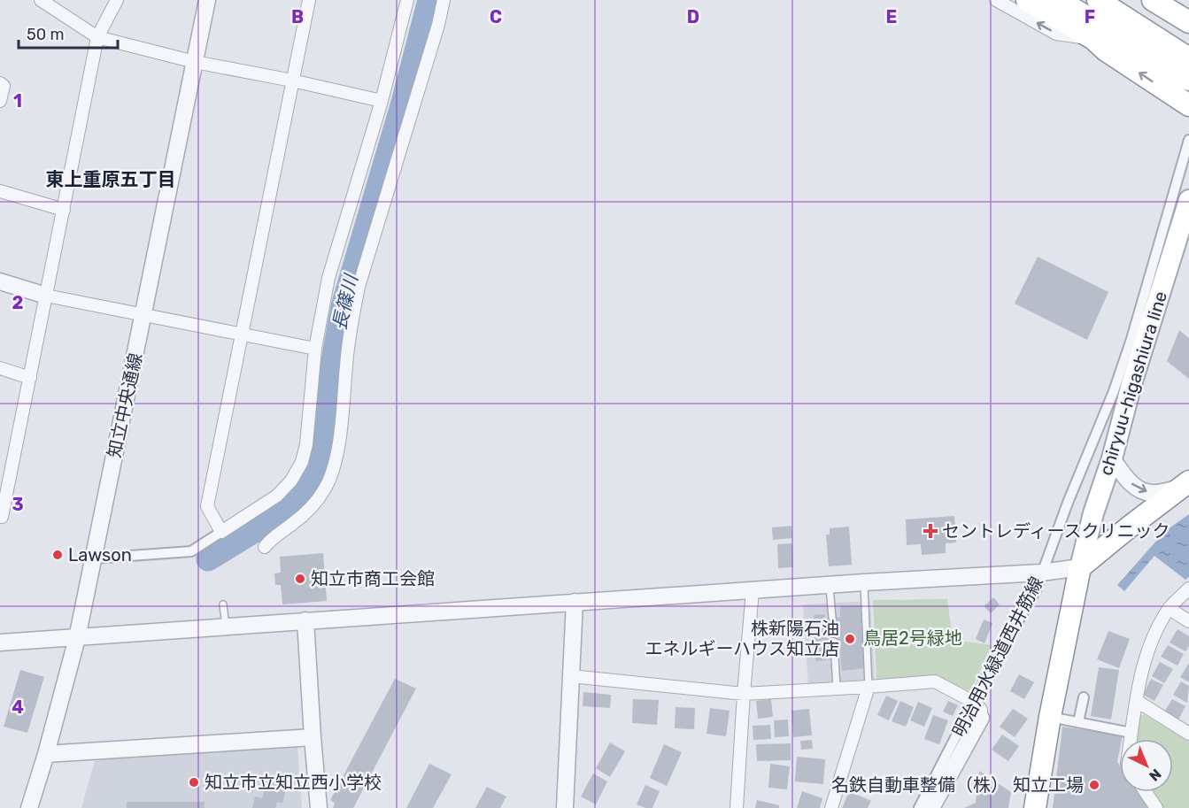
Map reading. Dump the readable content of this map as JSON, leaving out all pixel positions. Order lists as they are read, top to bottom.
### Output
{
  "streets": {
    "main road": ["chiryuu-higashiura line"],
    "street": ["知立中央通線", "明治用水緑道西井筋線"]
  },
  "districts": ["東上重原五丁目"],
  "water": ["長篠川"],
  "parks": ["鳥居2号緑地"],
  "places": {
    "health": ["セントレディースクリニック"],
    "other": [
      "Lawson",
      "知立市商工会館",
      "株新陽石油 エネルギーハウス知立店",
      "知立市立知立西小学校",
      "名鉄自動車整備（株） 知立工場"
    ]
  },
  "scale_bar": "50 m",
  "north": "bottom right",
  "grid": {
    "columns": [
      "B",
      "C",
      "D",
      "E",
      "F"
    ],
    "rows": [
      "1",
      "2",
      "3",
      "4"
    ]
  }
}
